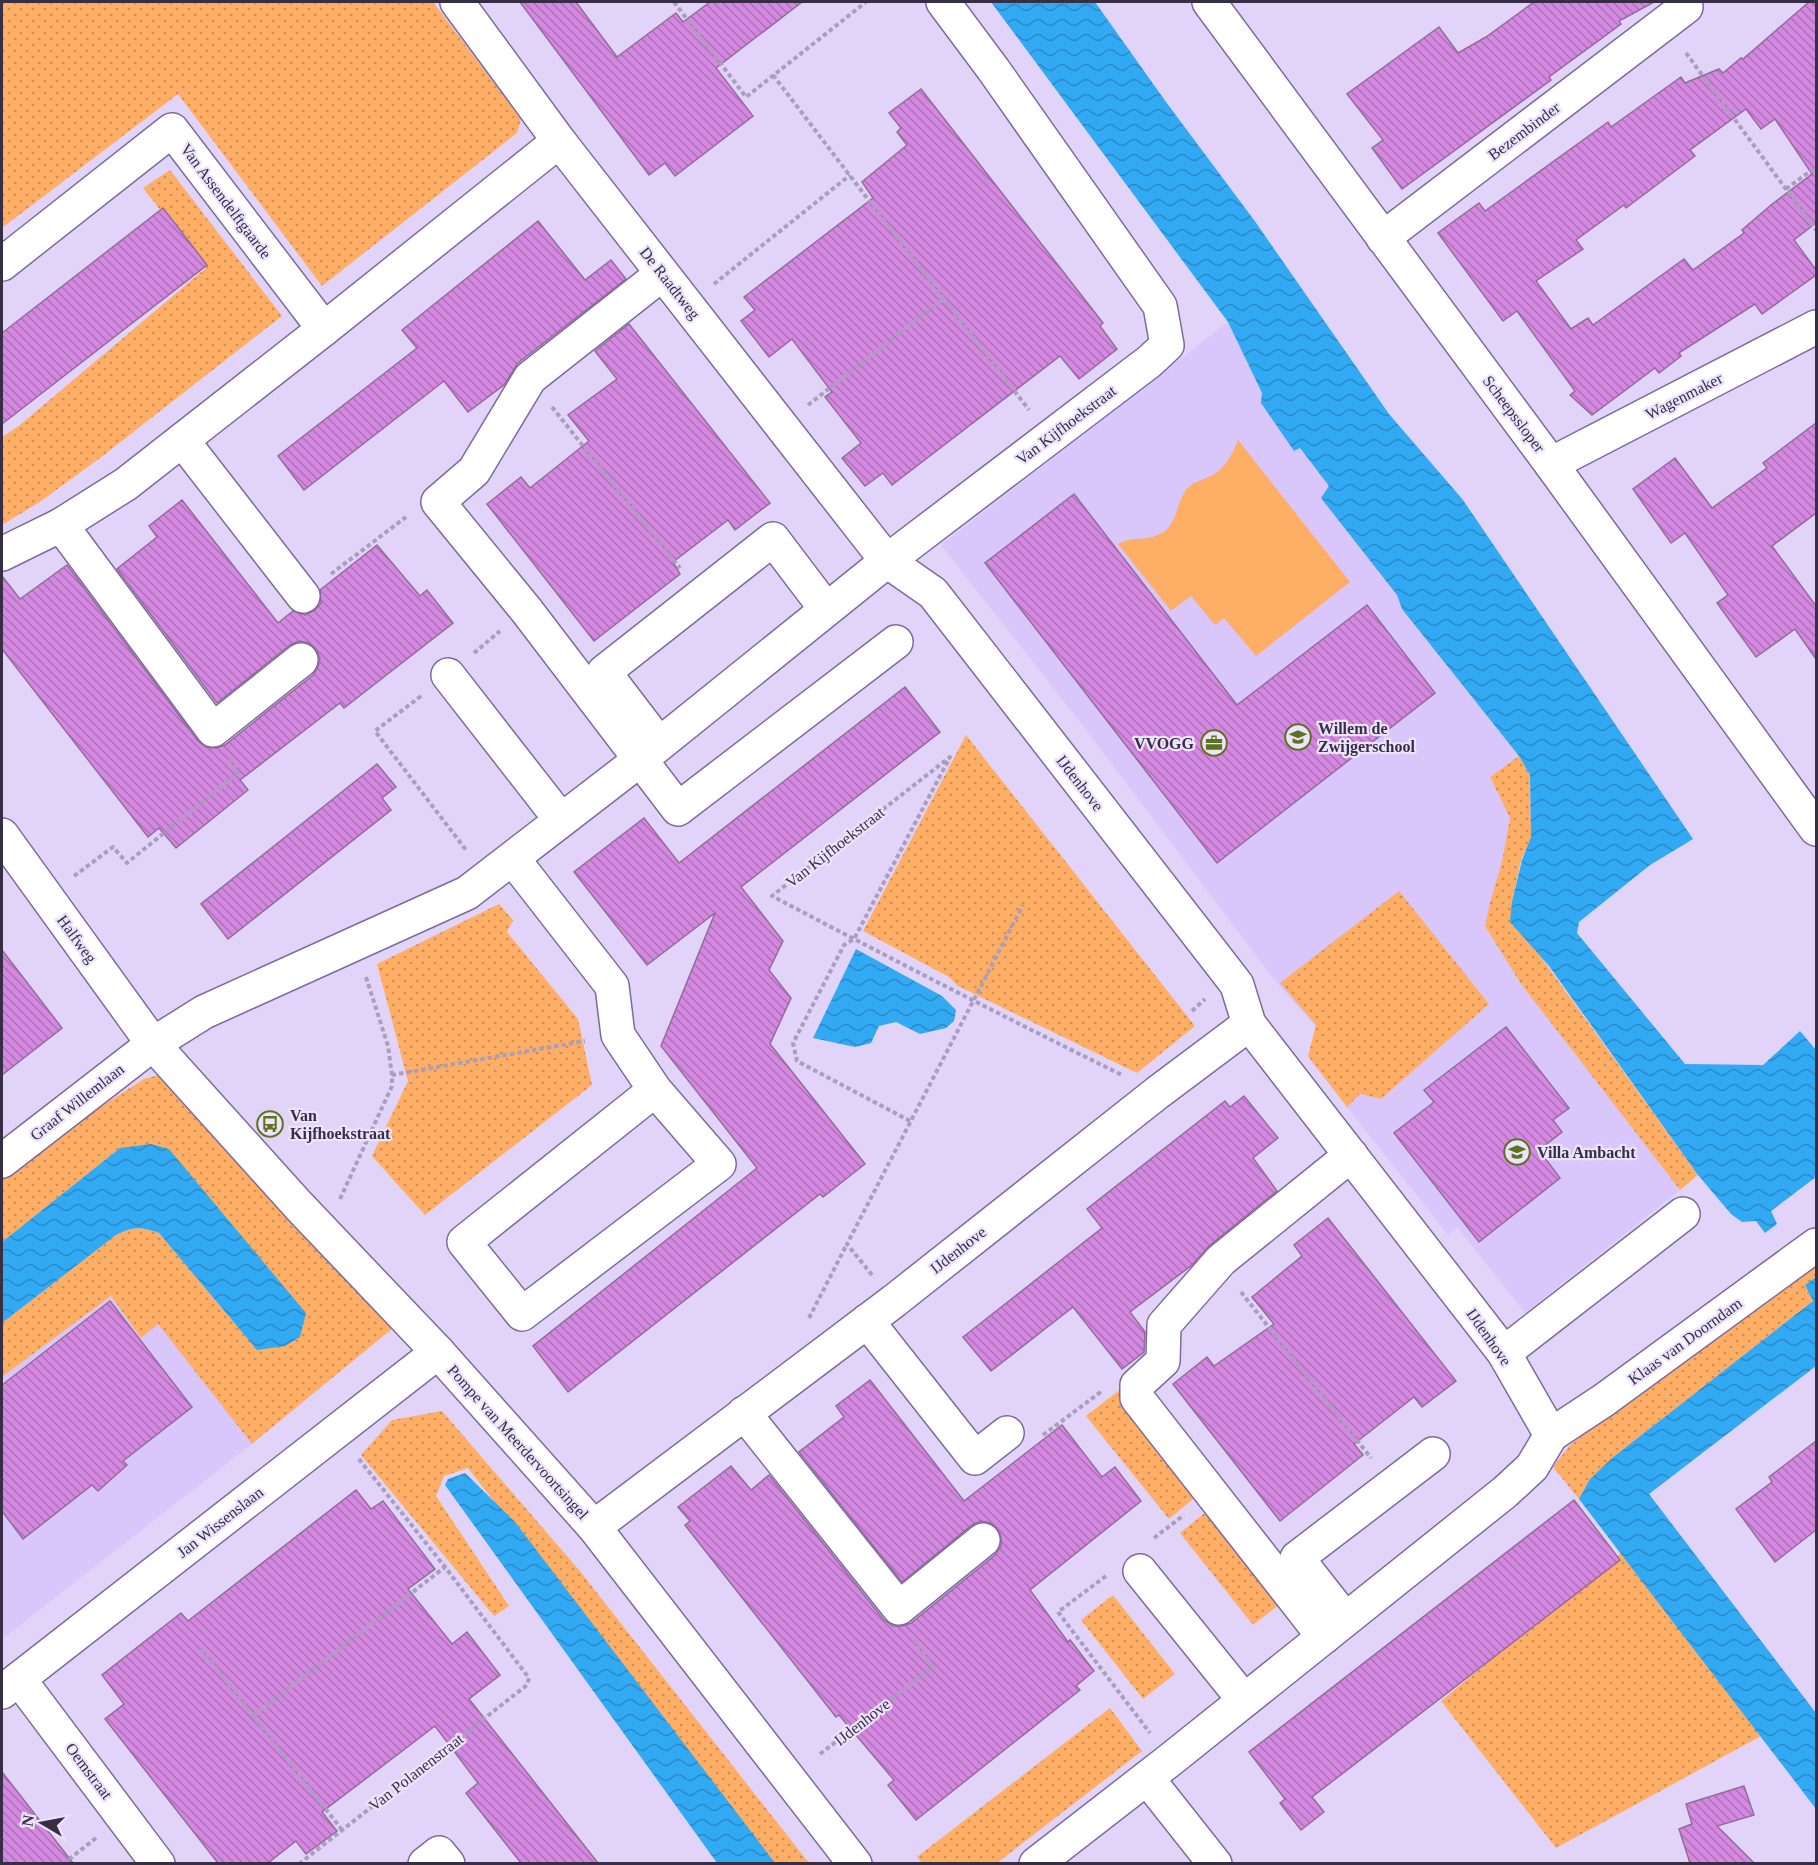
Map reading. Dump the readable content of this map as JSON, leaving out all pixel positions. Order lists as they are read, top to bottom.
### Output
{
  "streets": {
    "street": [
      "Bezembinder",
      "Van Assendelftgaarde",
      "De Raadtweg",
      "Wagenmaker",
      "Scheepssloper",
      "Van Kijfhoekstraat",
      "IJdenhove",
      "Halfweg",
      "Graaf Willemlaan",
      "Klaas van Doorndam",
      "Pompe van Meerdervoortsingel",
      "Jan Wissenslaan",
      "Oemstraat"
    ],
    "path": ["Van Polanenstraat"]
  },
  "crossings": [
    ["Bezembinder", "Scheepssloper"],
    ["De Raadtweg", "Van Kijfhoekstraat"],
    ["De Raadtweg", "IJdenhove"],
    ["Wagenmaker", "Scheepssloper"],
    ["Van Kijfhoekstraat", "IJdenhove"],
    ["Van Kijfhoekstraat", "Halfweg"],
    ["Van Kijfhoekstraat", "Graaf Willemlaan"],
    ["Van Kijfhoekstraat", "Pompe van Meerdervoortsingel"],
    ["IJdenhove", "Klaas van Doorndam"],
    ["IJdenhove", "Pompe van Meerdervoortsingel"],
    ["Halfweg", "Graaf Willemlaan"],
    ["Halfweg", "Pompe van Meerdervoortsingel"],
    ["Graaf Willemlaan", "Pompe van Meerdervoortsingel"],
    ["Pompe van Meerdervoortsingel", "Jan Wissenslaan"],
    ["Jan Wissenslaan", "Oemstraat"]
  ],
  "places": {
    "school or university": ["Willem de Zwijgerschool", "Villa Ambacht"],
    "office": ["VVOGG"],
    "bus stop": ["Van Kijfhoekstraat"]
  },
  "north": "left"
}
